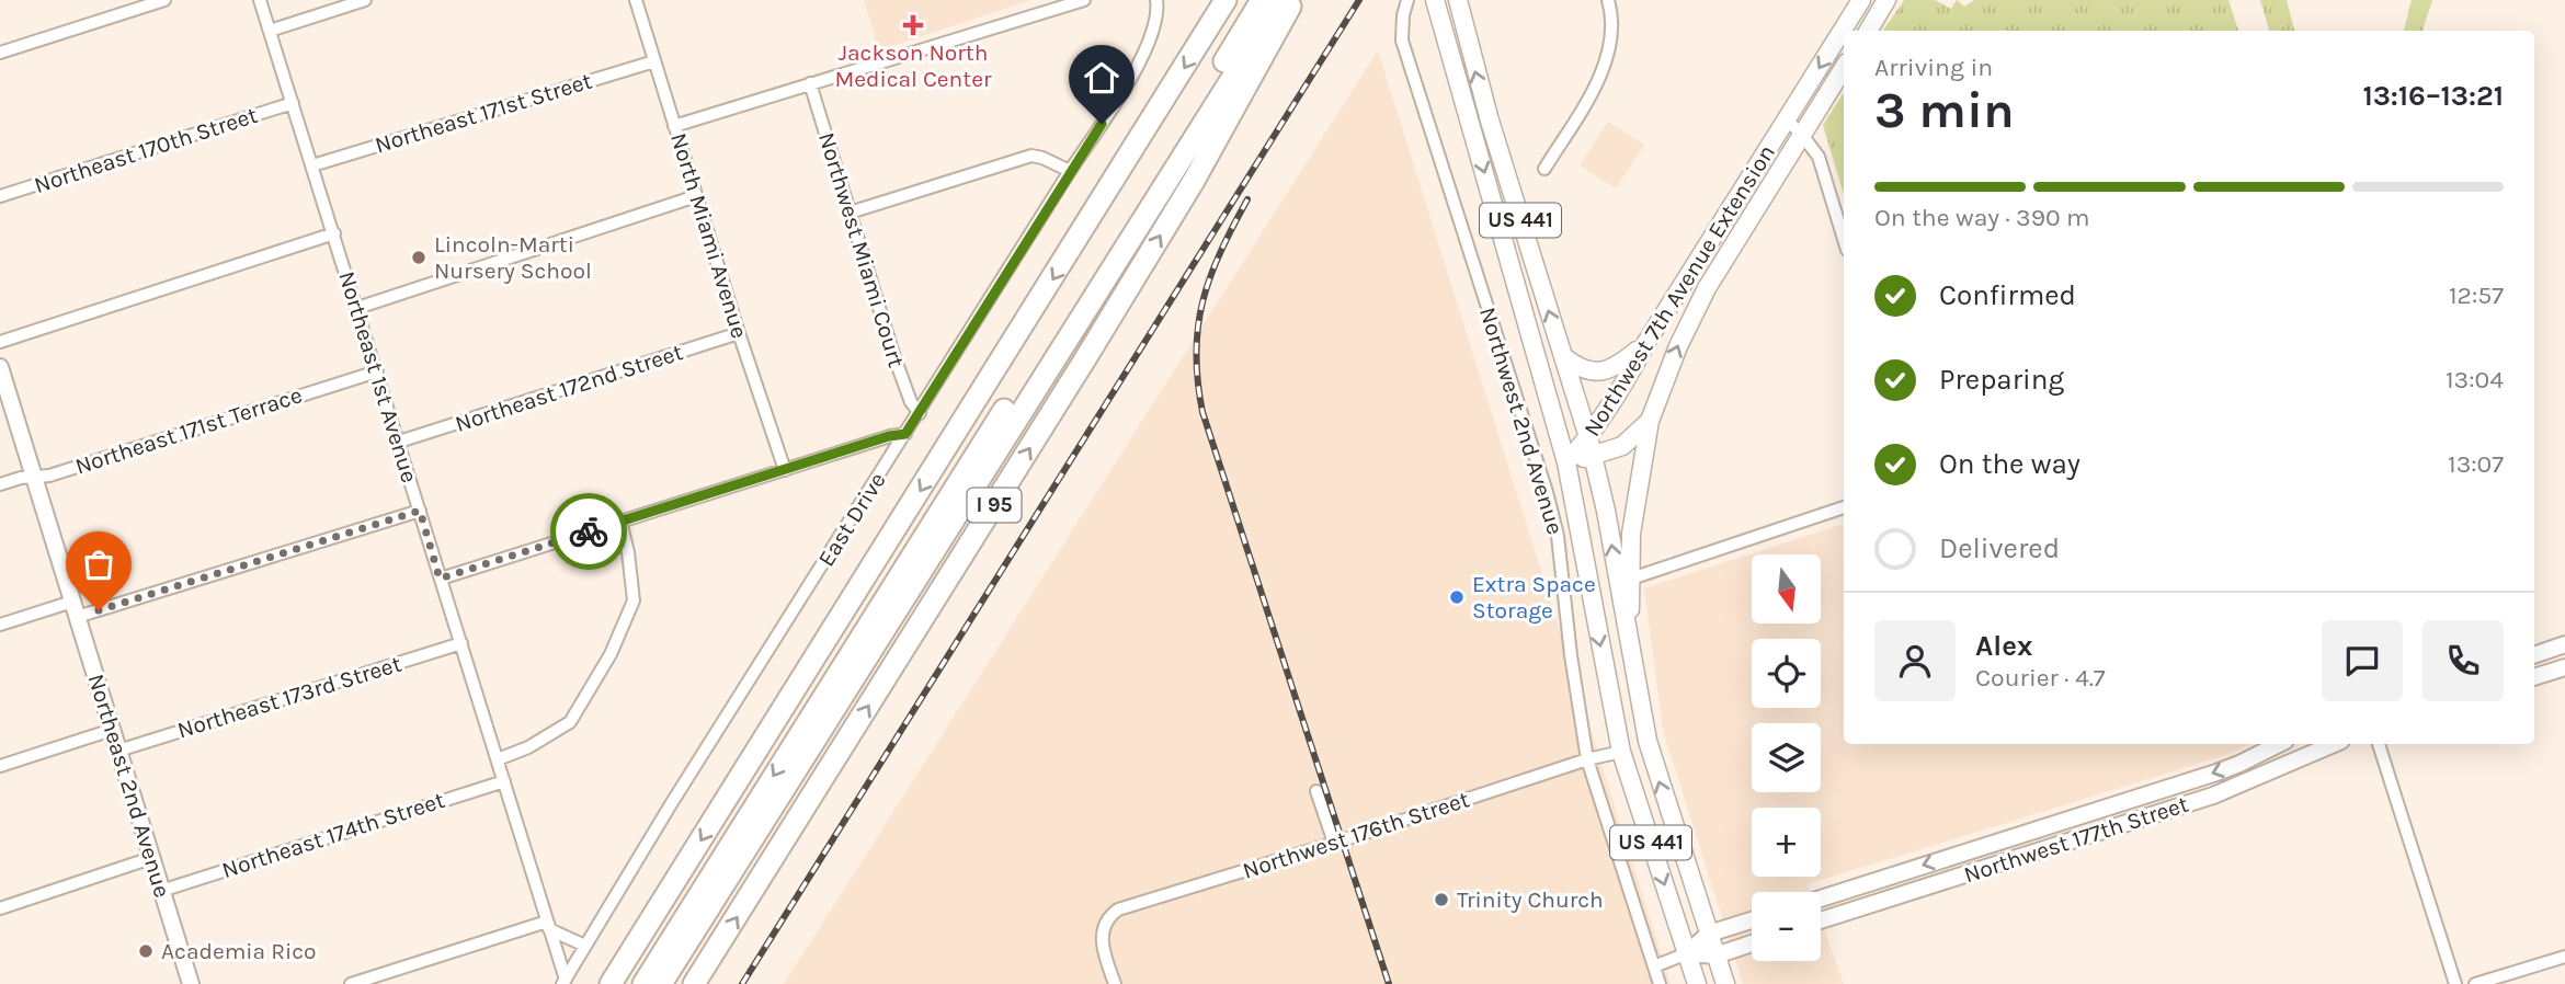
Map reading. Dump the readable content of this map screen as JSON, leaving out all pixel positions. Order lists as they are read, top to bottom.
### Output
{
  "streets": {
    "highway": ["I 95"],
    "main road": ["US 441", "Northwest 7th Avenue Extension", "Northwest 2nd Avenue"],
    "street": [
      "Northeast 171st Street",
      "Northeast 170th Street",
      "North Miami Avenue",
      "Northwest Miami Court",
      "Northeast 1st Avenue",
      "Northeast 172nd Street",
      "Northeast 171st Terrace",
      "East Drive",
      "Northeast 173rd Street",
      "Northeast 2nd Avenue",
      "Northeast 174th Street",
      "Northwest 176th Street",
      "Northwest 177th Street"
    ]
  },
  "crossings": [
    ["Northeast 171st Street", "North Miami Avenue"],
    ["Northeast 171st Street", "Northeast 1st Avenue"],
    ["Northeast 170th Street", "Northeast 1st Avenue"],
    ["US 441", "Northwest 7th Avenue Extension"],
    ["US 441", "Northwest 2nd Avenue"],
    ["North Miami Avenue", "Northeast 172nd Street"],
    ["Northwest Miami Court", "East Drive"],
    ["Northwest 7th Avenue Extension", "Northwest 2nd Avenue"],
    ["Northeast 1st Avenue", "Northeast 172nd Street"],
    ["Northeast 1st Avenue", "Northeast 171st Terrace"],
    ["Northeast 1st Avenue", "East Drive"],
    ["Northeast 1st Avenue", "Northeast 173rd Street"],
    ["Northeast 1st Avenue", "Northeast 174th Street"],
    ["Northwest 2nd Avenue", "Northwest 176th Street"],
    ["Northeast 171st Terrace", "Northeast 2nd Avenue"],
    ["Northeast 173rd Street", "Northeast 2nd Avenue"],
    ["Northeast 2nd Avenue", "Northeast 174th Street"]
  ],
  "places": {
    "health": ["Jackson North Medical Center"],
    "other": [
      "Lincoln-Marti Nursery School",
      "Extra Space Storage",
      "Trinity Church",
      "Academia Rico"
    ]
  },
  "north": "bottom",
  "page": {
    "heading": ["3 min", "Arriving in", "13:16–13:21"],
    "panel": ["Alex", "Courier · 4.7"],
    "bar": "On the way · 390 m",
    "list": [
      ["Confirmed", "12:57"],
      ["Preparing", "13:04"],
      ["On the way", "13:07"],
      "Delivered"
    ],
    "map_buttons": ["+", "−"]
  }
}
